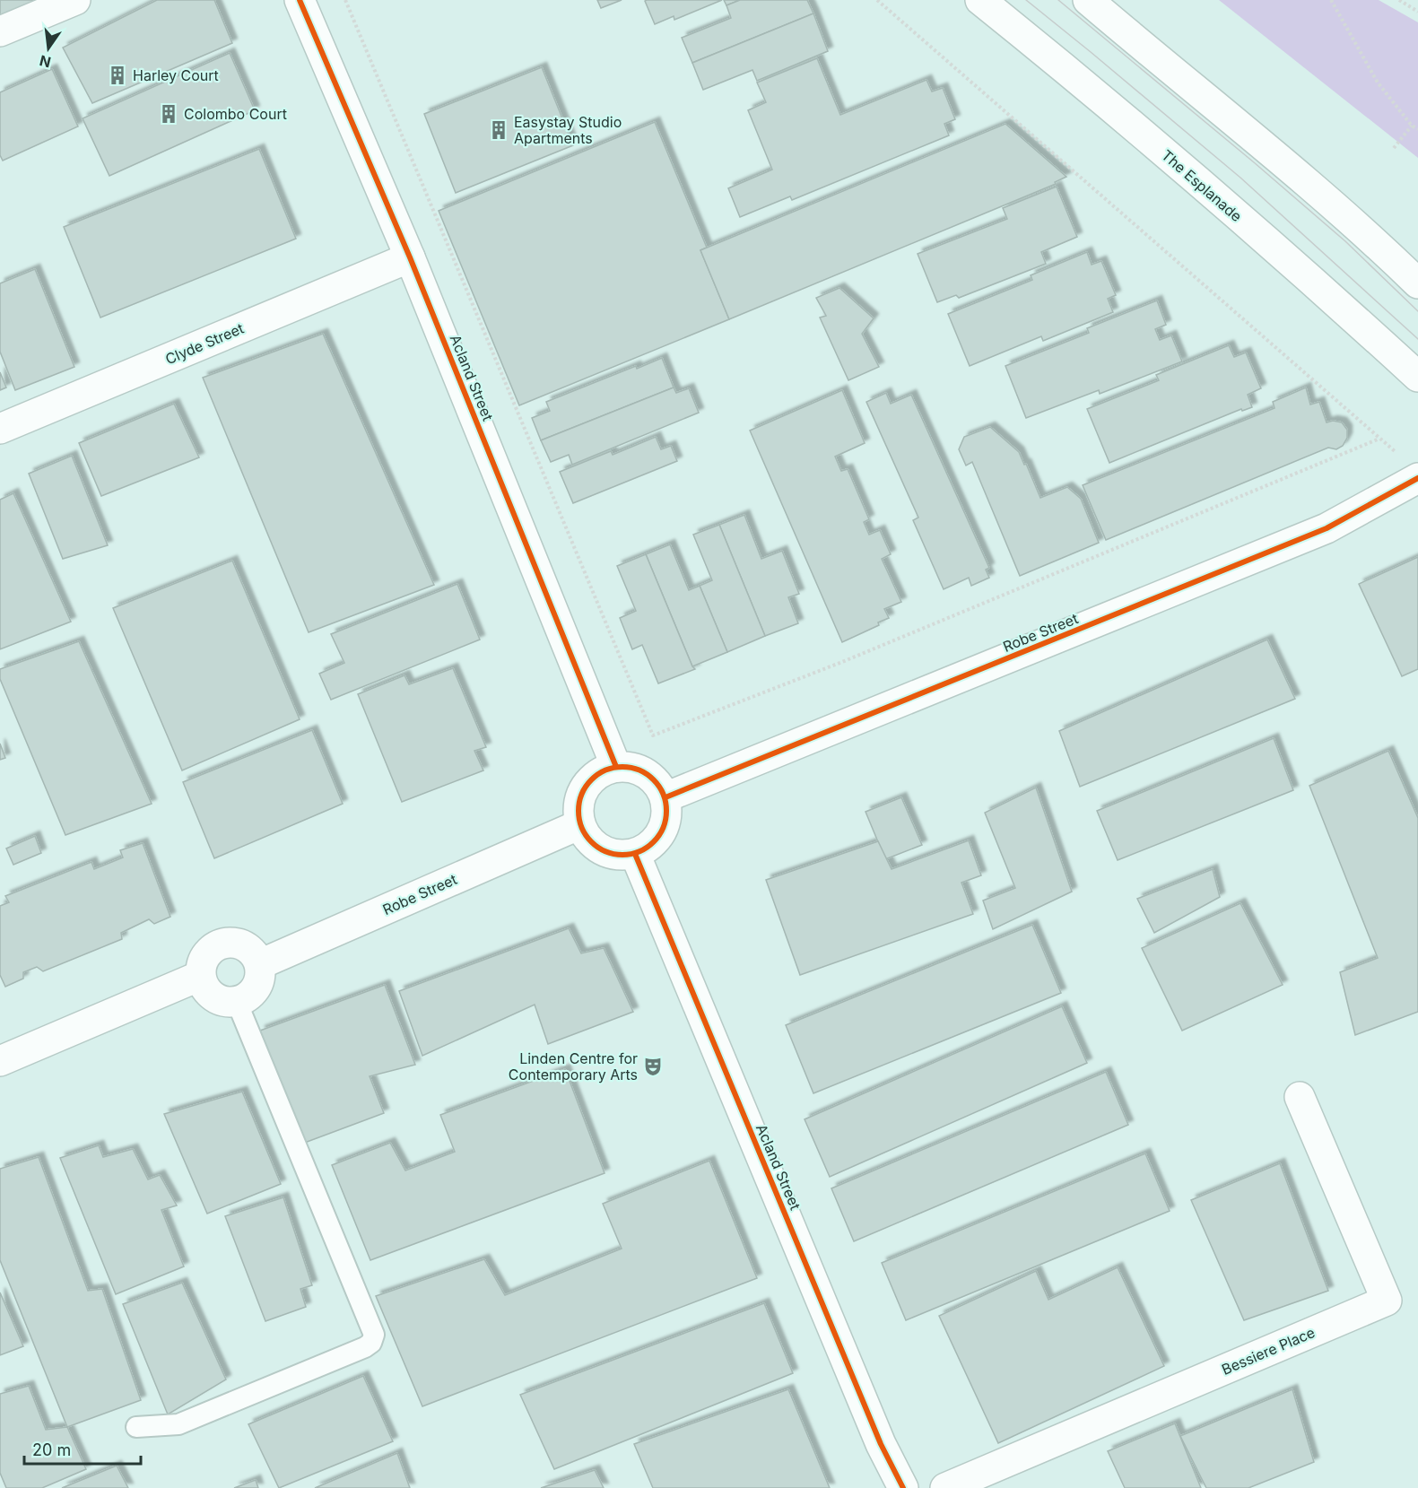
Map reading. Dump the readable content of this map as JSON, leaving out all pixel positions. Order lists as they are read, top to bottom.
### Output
{
  "streets": {
    "street": [
      "The Esplanade",
      "Clyde Street",
      "Acland Street",
      "Robe Street",
      "Bessiere Place"
    ]
  },
  "crossings": [
    ["Clyde Street", "Acland Street"],
    ["Acland Street", "Robe Street"]
  ],
  "places": {
    "building": ["Harley Court", "Colombo Court", "Easystay Studio Apartments"],
    "theatre": ["Linden Centre for Contemporary Arts"]
  },
  "scale_bar": "20 m",
  "north": "bottom"
}
